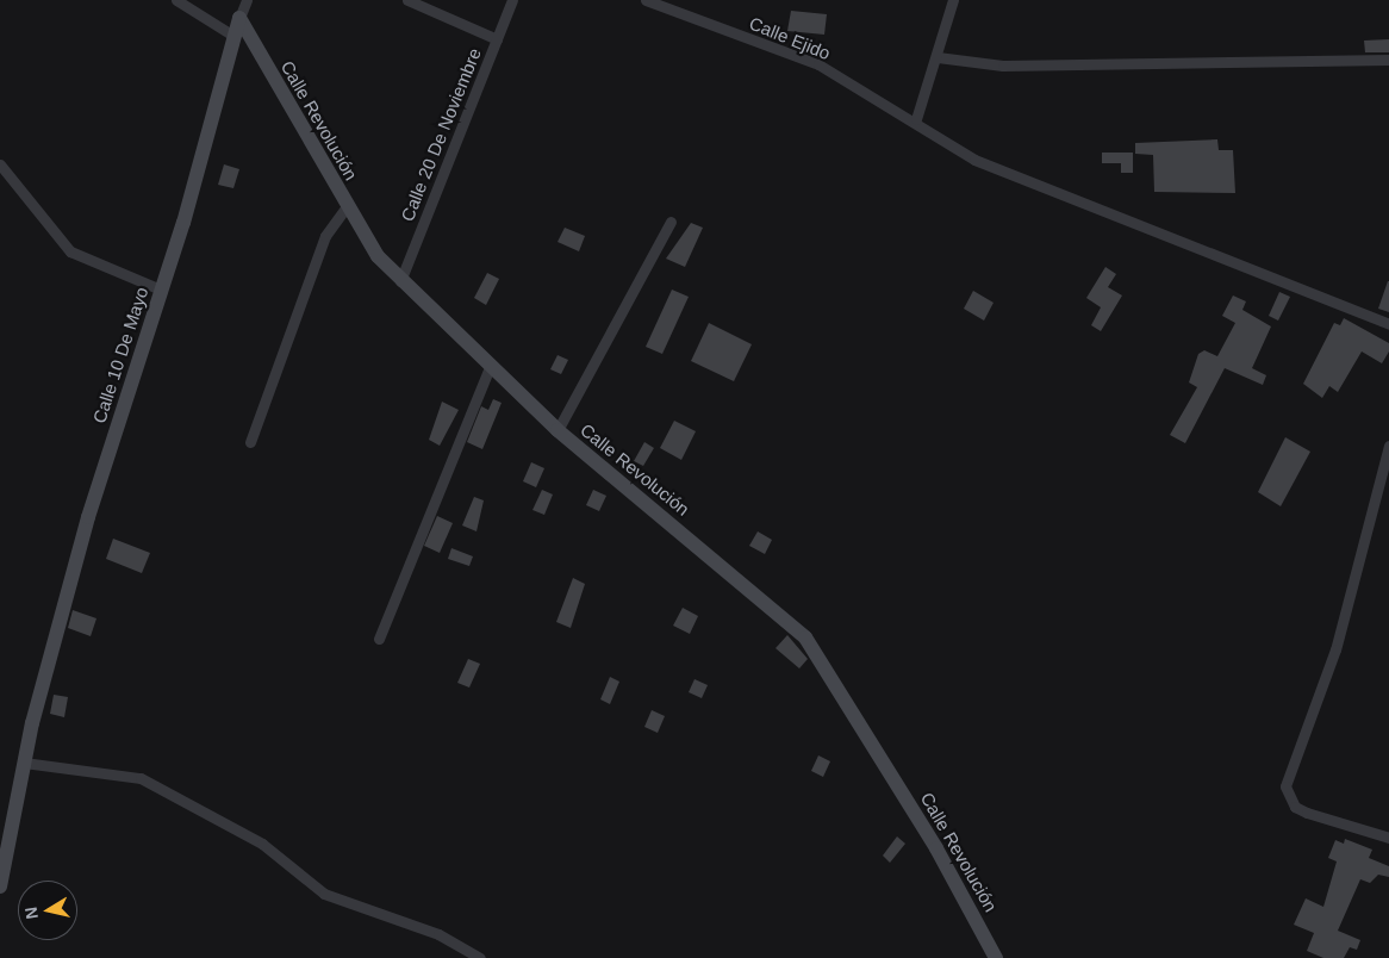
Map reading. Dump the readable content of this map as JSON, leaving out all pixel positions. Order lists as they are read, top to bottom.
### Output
{
  "streets": {
    "street": [
      "Calle Ejido",
      "Calle Revolución",
      "Calle 20 De Noviembre",
      "Calle 10 De Mayo"
    ]
  },
  "crossings": [
    ["Calle Revolución", "Calle 20 De Noviembre"],
    ["Calle Revolución", "Calle 10 De Mayo"]
  ],
  "north": "left"
}
